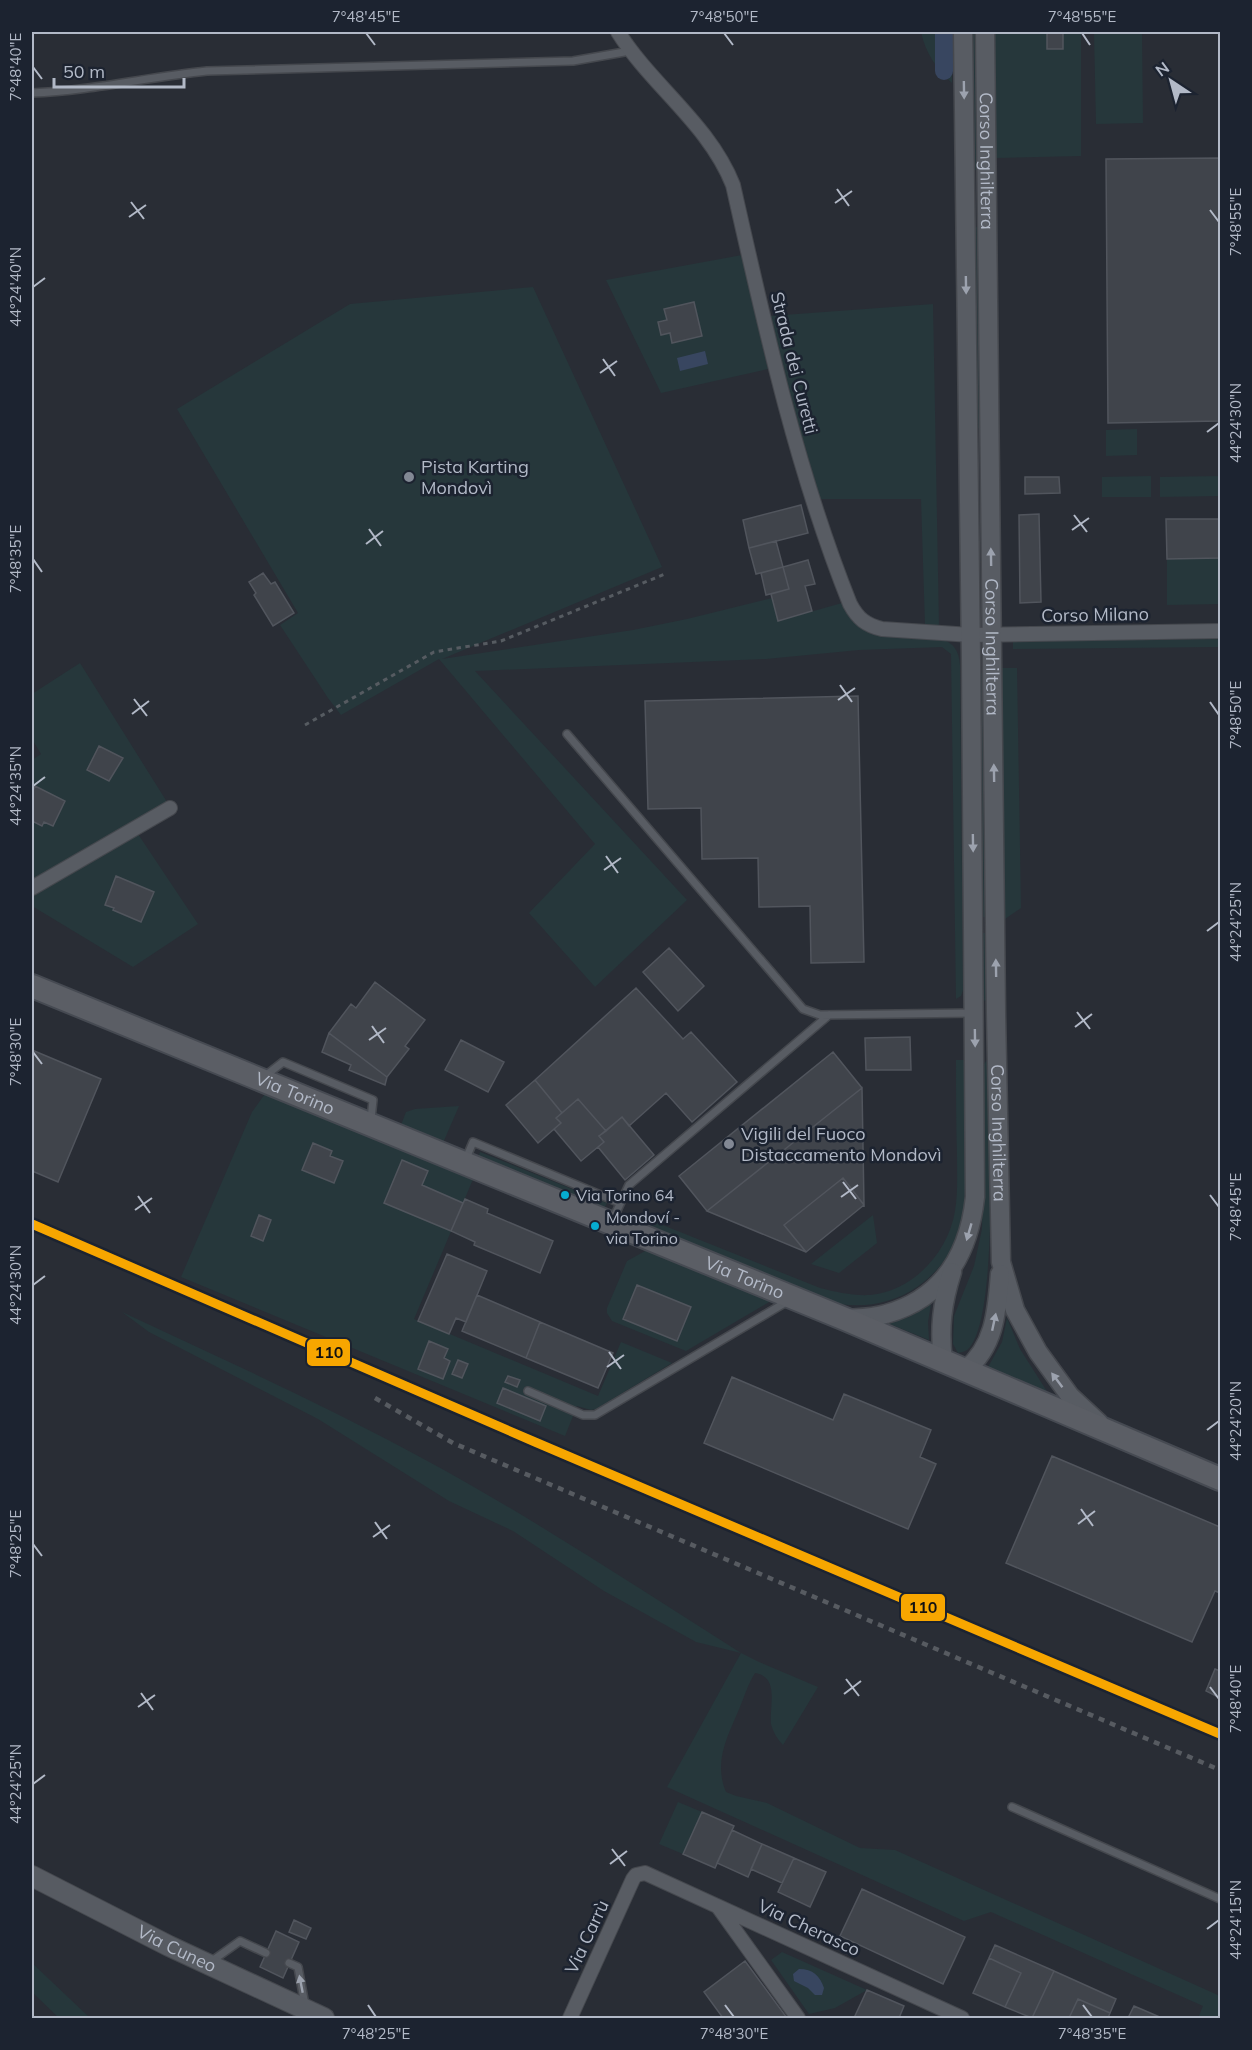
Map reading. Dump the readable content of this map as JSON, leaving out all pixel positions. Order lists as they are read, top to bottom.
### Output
{
  "streets": {
    "main road": ["Via Torino", "Via Cuneo"],
    "street": [
      "Corso Inghilterra",
      "Strada dei Curetti",
      "Corso Milano",
      "Via Cherasco",
      "Via Carrù"
    ]
  },
  "crossings": [
    ["Corso Inghilterra", "Strada dei Curetti"],
    ["Corso Inghilterra", "Corso Milano"],
    ["Corso Inghilterra", "Via Torino"],
    ["Strada dei Curetti", "Corso Milano"],
    ["Via Cherasco", "Via Carrù"]
  ],
  "places": [
    "Pista Karting Mondovì",
    "Vigili del Fuoco Distaccamento Mondovì",
    "Via Torino 64",
    "Mondoví - via Torino"
  ],
  "lines": ["transit line 110"],
  "scale_bar": "50 m",
  "north": "top left",
  "coordinates": [
    "7°48'45\"E",
    "7°48'50\"E",
    "7°48'55\"E",
    "7°48'40\"E",
    "44°24'40\"N",
    "44°24'30\"N",
    "7°48'35\"E",
    "44°24'35\"N",
    "44°24'25\"N",
    "7°48'30\"E",
    "44°24'20\"N",
    "7°48'25\"E",
    "44°24'15\"N"
  ]
}
